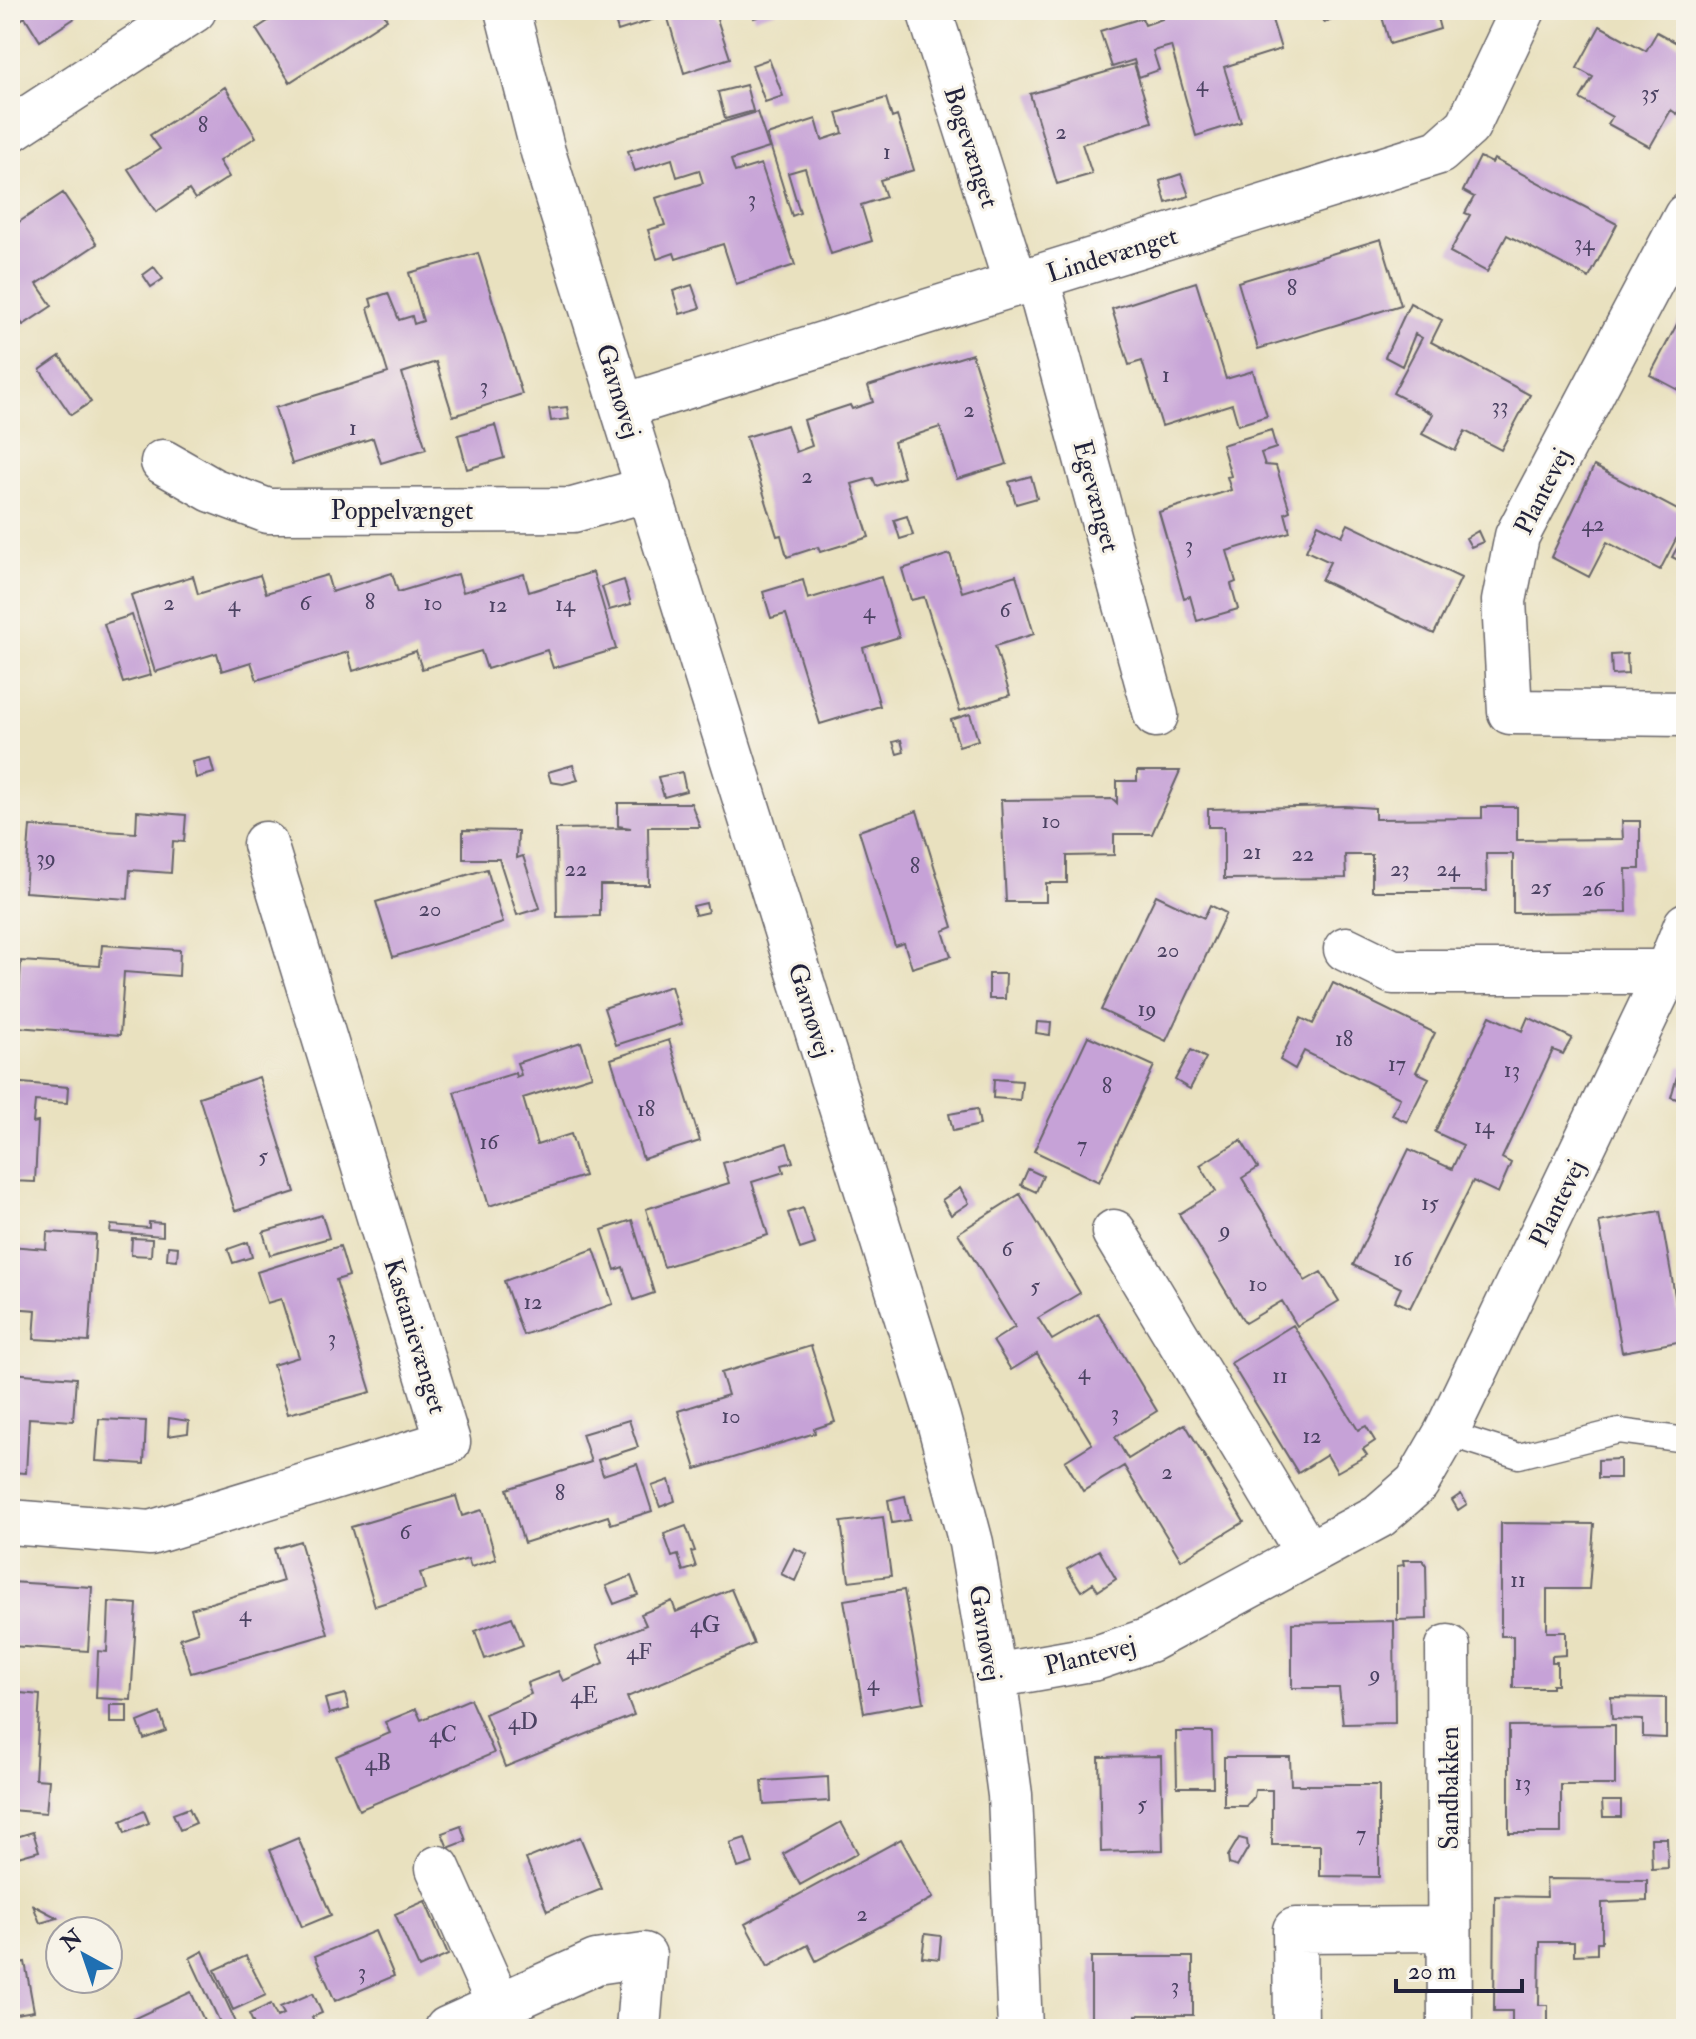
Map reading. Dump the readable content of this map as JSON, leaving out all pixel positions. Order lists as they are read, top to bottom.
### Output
{
  "streets": {
    "street": [
      "Bøgevænget",
      "Lindevænget",
      "Gavnøvej",
      "Plantevej",
      "Egevænget",
      "Poppelvænget",
      "Kastanievænget",
      "Sandbakken"
    ]
  },
  "crossings": [
    ["Bøgevænget", "Lindevænget"],
    ["Bøgevænget", "Egevænget"],
    ["Lindevænget", "Gavnøvej"],
    ["Lindevænget", "Egevænget"],
    ["Gavnøvej", "Plantevej"],
    ["Gavnøvej", "Poppelvænget"]
  ],
  "house_numbers": [
    "4",
    "35",
    "8",
    "2",
    "1",
    "3",
    "34",
    "8",
    "1",
    "3",
    "33",
    "2",
    "1",
    "2",
    "42",
    "3",
    "8",
    "2",
    "6",
    "10",
    "4",
    "14",
    "12",
    "6",
    "4",
    "10",
    "21",
    "22",
    "39",
    "8",
    "22",
    "23",
    "24",
    "25",
    "26",
    "20",
    "20",
    "19",
    "18",
    "17",
    "13",
    "8",
    "18",
    "14",
    "16",
    "7",
    "5",
    "15",
    "9",
    "6",
    "16",
    "10",
    "5",
    "12",
    "3",
    "4",
    "11",
    "3",
    "10",
    "12",
    "2",
    "8",
    "6",
    "11",
    "4",
    "4G",
    "4F",
    "9",
    "4",
    "4E",
    "4D",
    "4C",
    "4B",
    "13",
    "5",
    "7",
    "2",
    "3",
    "3"
  ],
  "scale_bar": "20 m",
  "north": "top left"
}
